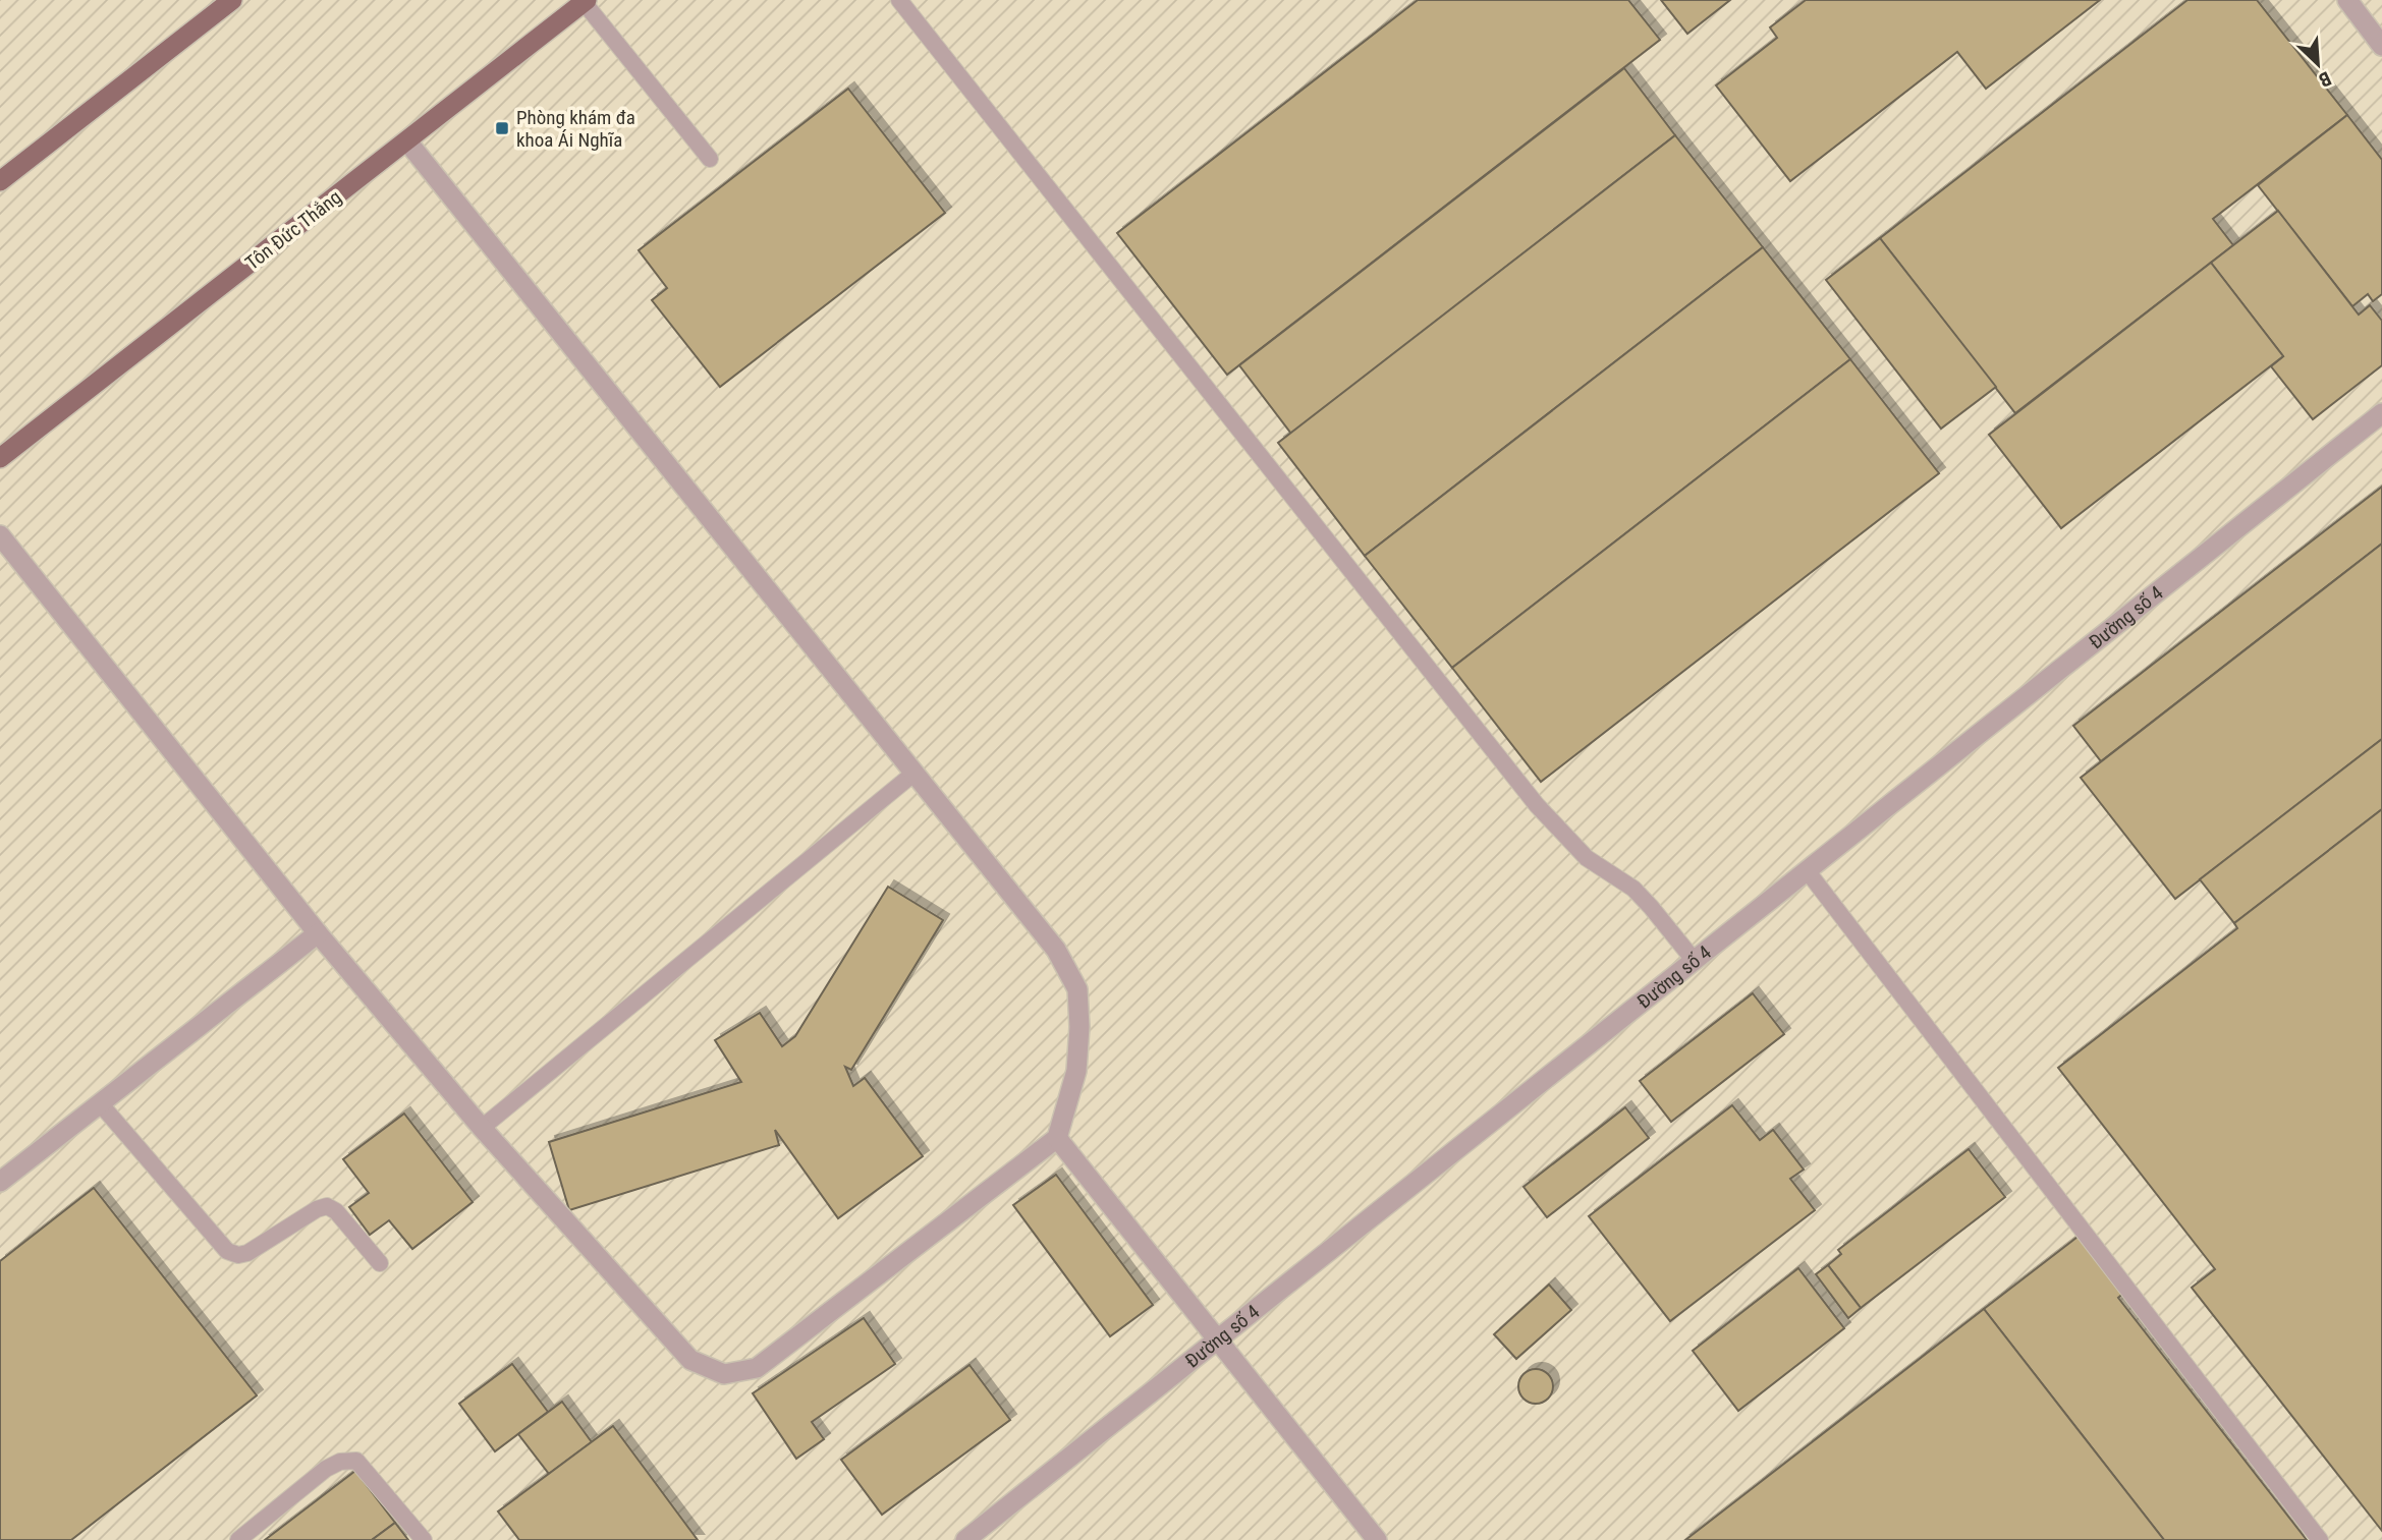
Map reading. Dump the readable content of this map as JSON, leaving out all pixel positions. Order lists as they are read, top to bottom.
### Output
{
  "streets": {
    "main road": ["Tôn Đức Thắng"],
    "street": ["Đường số 4"]
  },
  "places": {
    "transit": ["Phòng khám đa khoa Ái Nghĩa"]
  },
  "north": "bottom right"
}
